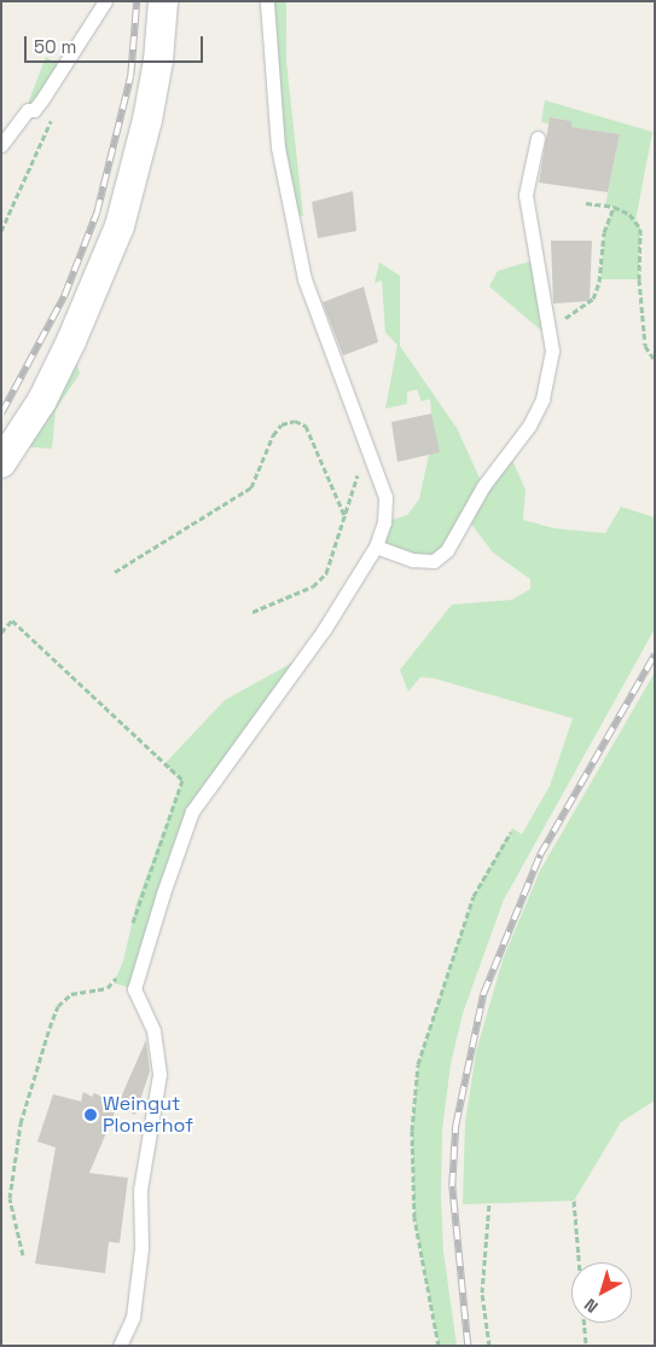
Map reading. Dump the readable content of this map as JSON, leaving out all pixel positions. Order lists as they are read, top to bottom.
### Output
{
  "places": ["Weingut Plonerhof"],
  "scale_bar": "50 m",
  "north": "bottom left"
}
